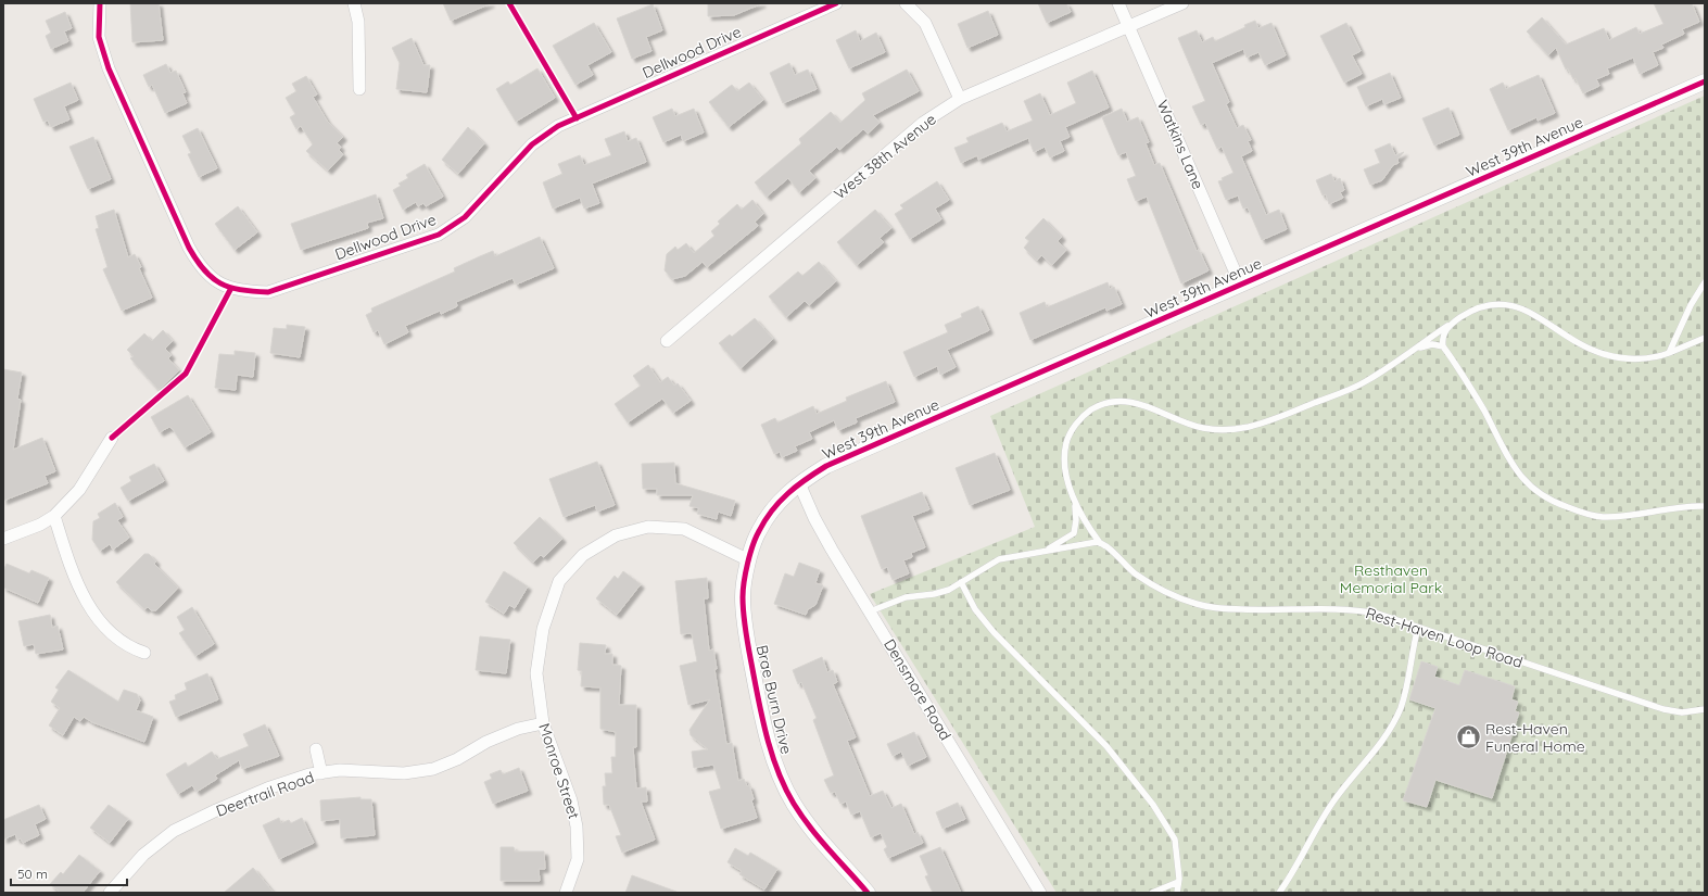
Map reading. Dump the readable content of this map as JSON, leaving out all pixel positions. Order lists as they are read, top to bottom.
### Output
{
  "streets": {
    "street": [
      "Dellwood Drive",
      "Watkins Lane",
      "West 39th Avenue",
      "West 38th Avenue",
      "Densmore Road",
      "Brae Burn Drive",
      "Monroe Street",
      "Deertrail Road"
    ],
    "lane": ["Rest-Haven Loop Road"]
  },
  "crossings": [
    ["Watkins Lane", "West 39th Avenue"],
    ["Watkins Lane", "West 38th Avenue"],
    ["West 39th Avenue", "Densmore Road"],
    ["West 39th Avenue", "Brae Burn Drive"],
    ["West 39th Avenue", "Monroe Street"],
    ["Brae Burn Drive", "Monroe Street"],
    ["Monroe Street", "Deertrail Road"]
  ],
  "parks": ["Resthaven Memorial Park"],
  "places": {
    "shop": ["Rest-Haven Funeral Home"]
  },
  "scale_bar": "50 m"
}
